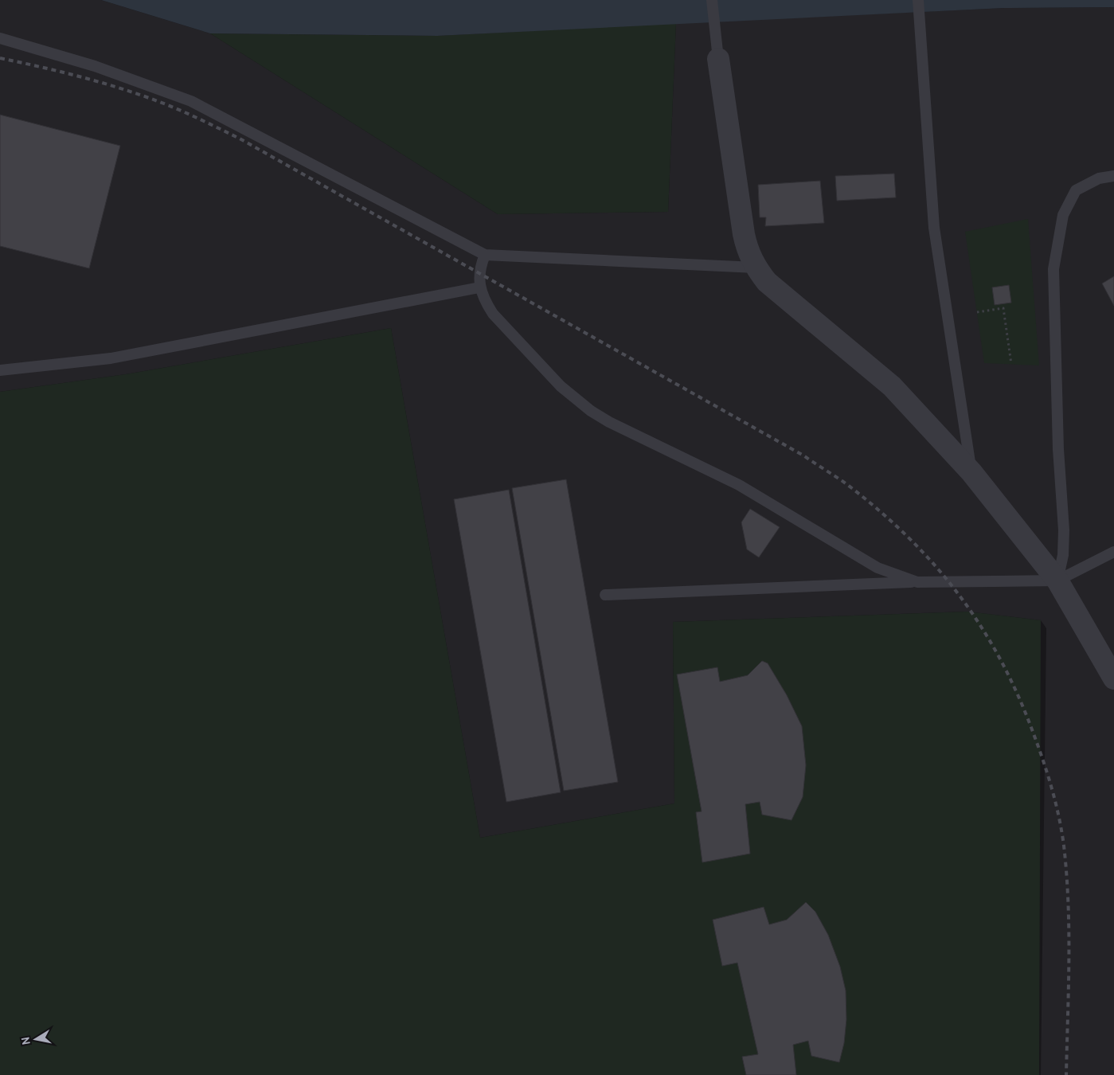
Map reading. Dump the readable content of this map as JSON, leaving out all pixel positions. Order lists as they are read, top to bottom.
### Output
{
  "north": "left"
}
